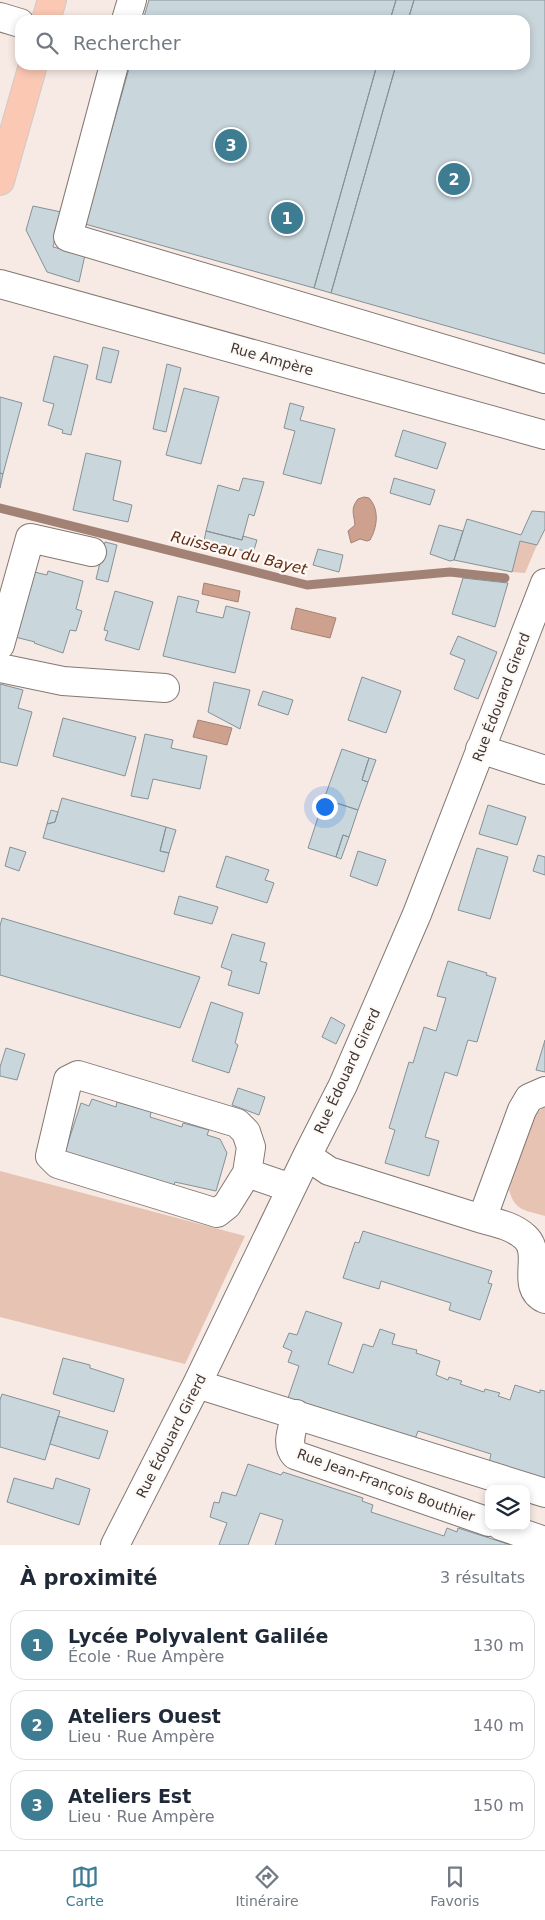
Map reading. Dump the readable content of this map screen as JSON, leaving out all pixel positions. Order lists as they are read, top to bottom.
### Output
{
  "streets": {
    "street": ["Rue Ampère", "Rue Édouard Girerd", "Rue Jean-François Bouthier"]
  },
  "water": ["Ruisseau du Bayet"],
  "page": {
    "search": "Rechercher",
    "pins": ["3", "2", "1"],
    "heading": ["À proximité", "3 résultats"],
    "list": [
      {
        "mark": "1",
        "name": "Lycée Polyvalent Galilée",
        "note": "École · Rue Ampère",
        "value": "130 m"
      },
      {
        "mark": "2",
        "name": "Ateliers Ouest",
        "note": "Lieu · Rue Ampère",
        "value": "140 m"
      },
      {
        "mark": "3",
        "name": "Ateliers Est",
        "note": "Lieu · Rue Ampère",
        "value": "150 m"
      }
    ],
    "nav": ["Carte", "Itinéraire", "Favoris"]
  }
}
